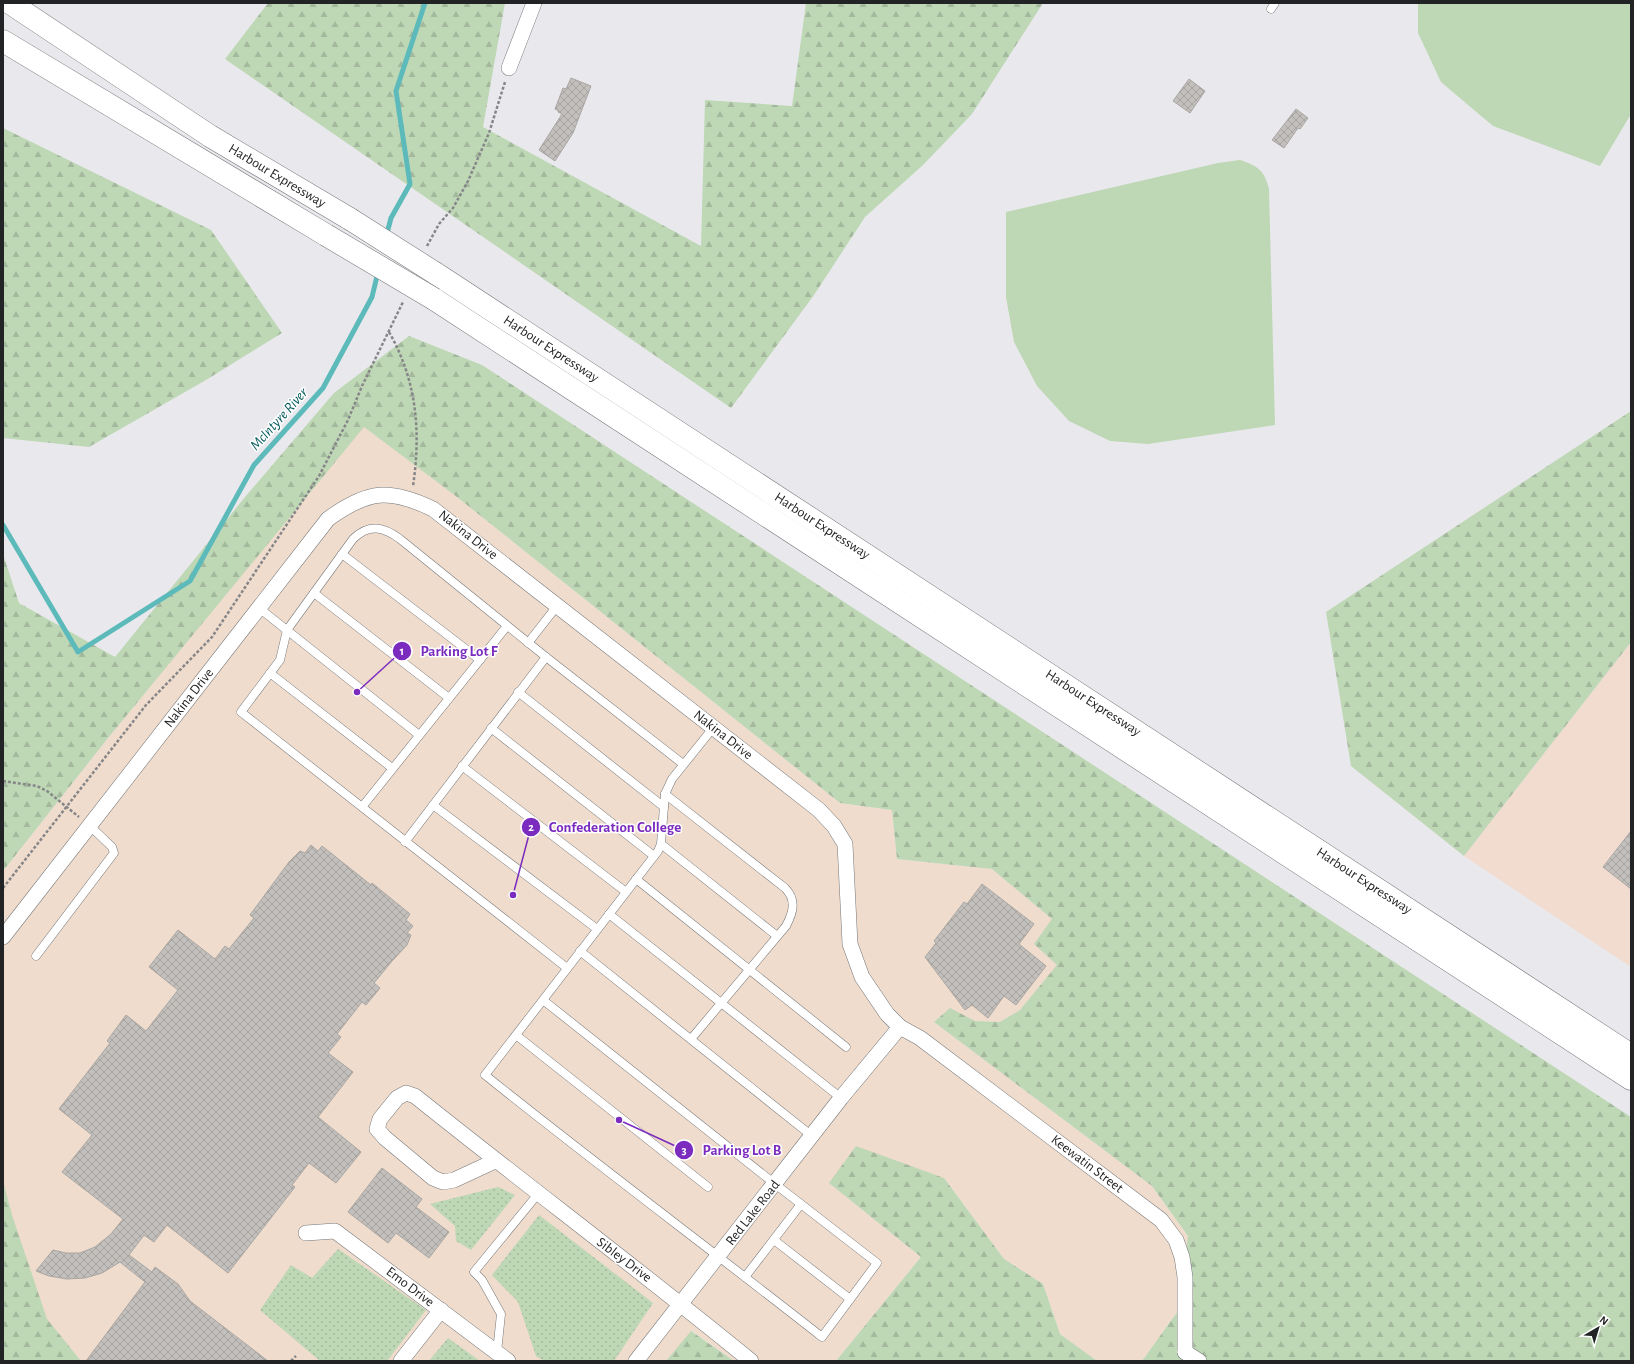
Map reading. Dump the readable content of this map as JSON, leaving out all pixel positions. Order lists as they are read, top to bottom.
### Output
{
  "streets": {
    "main road": ["Harbour Expressway"],
    "street": [
      "Nakina Drive",
      "Keewatin Street",
      "Red Lake Road",
      "Sibley Drive",
      "Emo Drive"
    ]
  },
  "crossings": [
    ["Nakina Drive", "Keewatin Street"],
    ["Nakina Drive", "Red Lake Road"],
    ["Keewatin Street", "Red Lake Road"],
    ["Red Lake Road", "Sibley Drive"]
  ],
  "water": ["McIntyre River"],
  "places": ["Parking Lot F", "Confederation College", "Parking Lot B"],
  "north": "top right"
}
